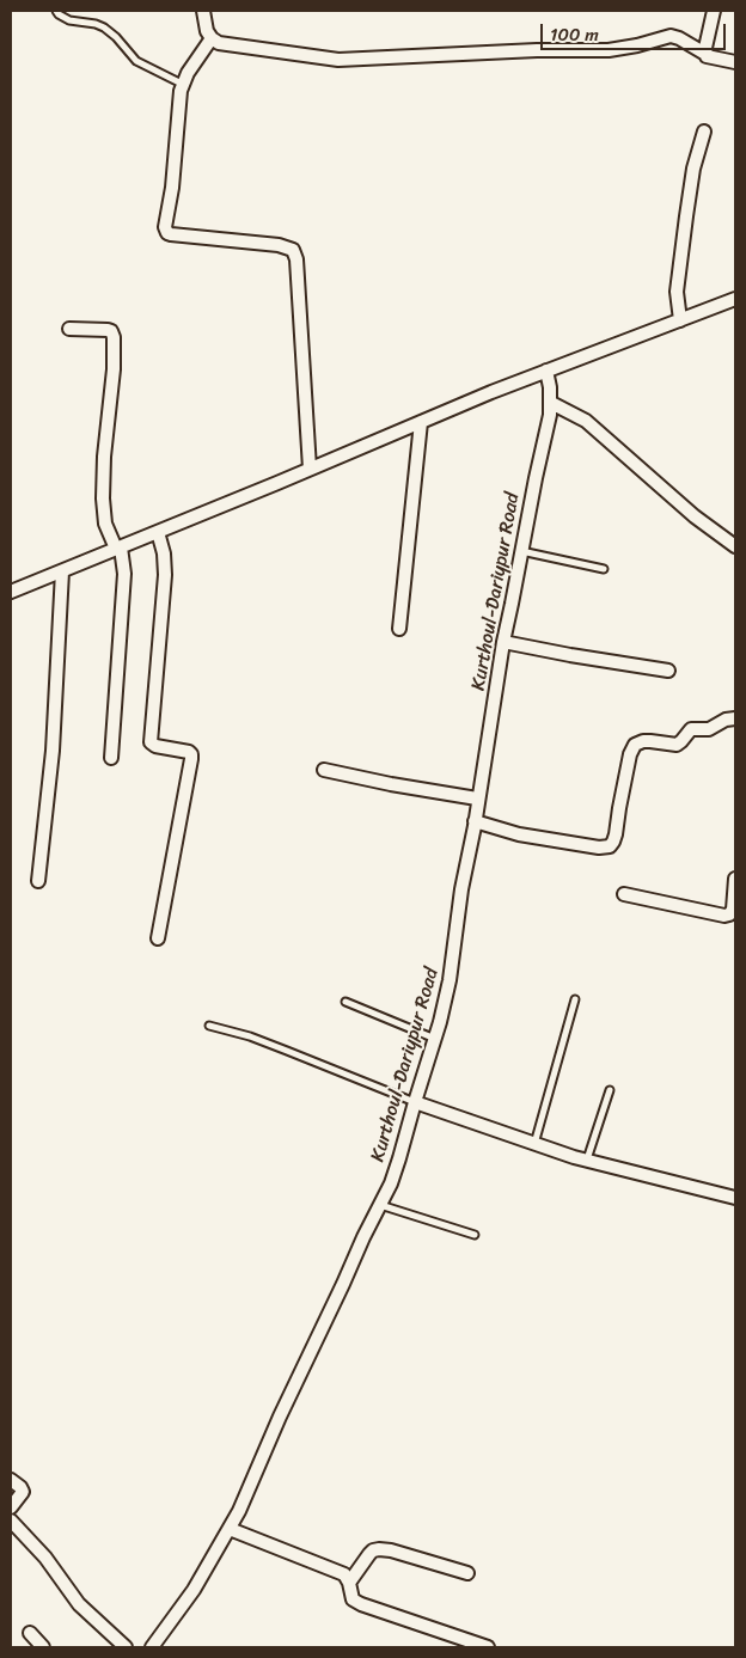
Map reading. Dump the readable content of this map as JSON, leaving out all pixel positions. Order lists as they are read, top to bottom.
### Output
{
  "streets": {
    "street": ["Kurthoul-Dariypur Road"]
  },
  "scale_bar": "100 m"
}
